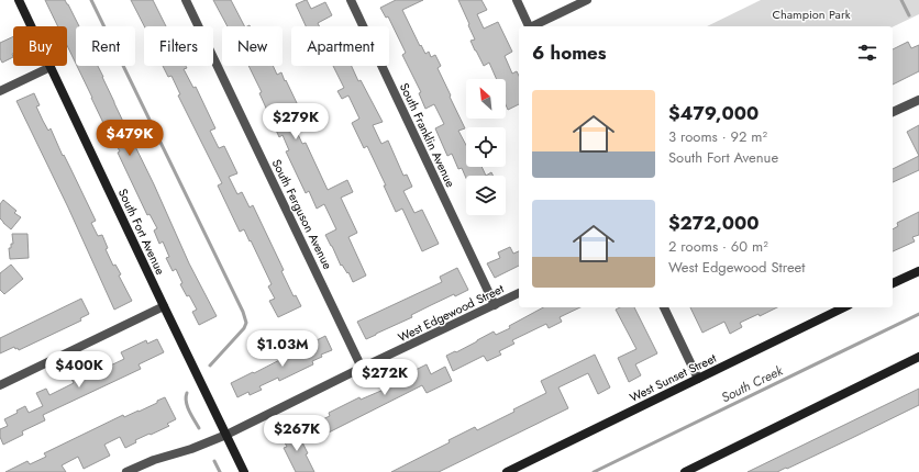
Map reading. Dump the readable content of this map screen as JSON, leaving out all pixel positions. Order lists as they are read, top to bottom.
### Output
{
  "streets": {
    "main road": ["South Fort Avenue", "West Sunset Street"],
    "street": ["South Franklin Avenue", "South Ferguson Avenue", "West Edgewood Street"]
  },
  "crossings": [
    ["South Franklin Avenue", "West Edgewood Street"],
    ["South Ferguson Avenue", "West Edgewood Street"],
    ["South Fort Avenue", "West Edgewood Street"]
  ],
  "water": ["South Creek"],
  "parks": ["Champion Park"],
  "north": "top left",
  "page": {
    "chip": [
      "Buy",
      "Rent",
      "Filters",
      "New",
      "Apartment"
    ],
    "heading": "6 homes",
    "list": [
      {
        "name": "$479,000",
        "note": "3 rooms · 92 m² · South Fort Avenue"
      },
      {
        "name": "$272,000",
        "note": "2 rooms · 60 m² · West Edgewood Street"
      }
    ],
    "price": [
      "$279K",
      "$479K",
      "$1.03M",
      "$400K",
      "$272K",
      "$267K"
    ]
  }
}
